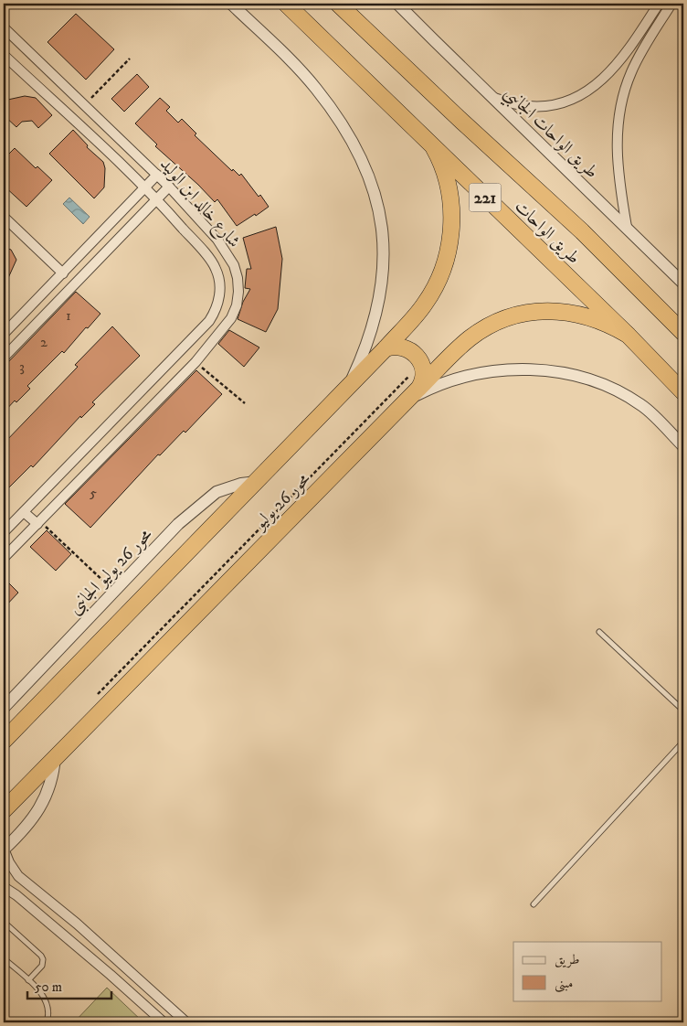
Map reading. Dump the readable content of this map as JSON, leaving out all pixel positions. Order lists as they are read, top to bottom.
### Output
{
  "streets": {
    "highway": ["221", "طريق الواحات", "محور 26 يوليو"],
    "street": ["طريق الواحات الجانبي", "شارع خالد ابن الوليد", "محور 26 يوليو الجانبى"]
  },
  "crossings": [
    ["طريق الواحات", "محور 26 يوليو"],
    ["محور 26 يوليو", "محور 26 يوليو الجانبى"]
  ],
  "house_numbers": [
    "1",
    "2",
    "3",
    "5"
  ],
  "legend": ["طريق", "مبنى"],
  "scale_bar": "50 m"
}
